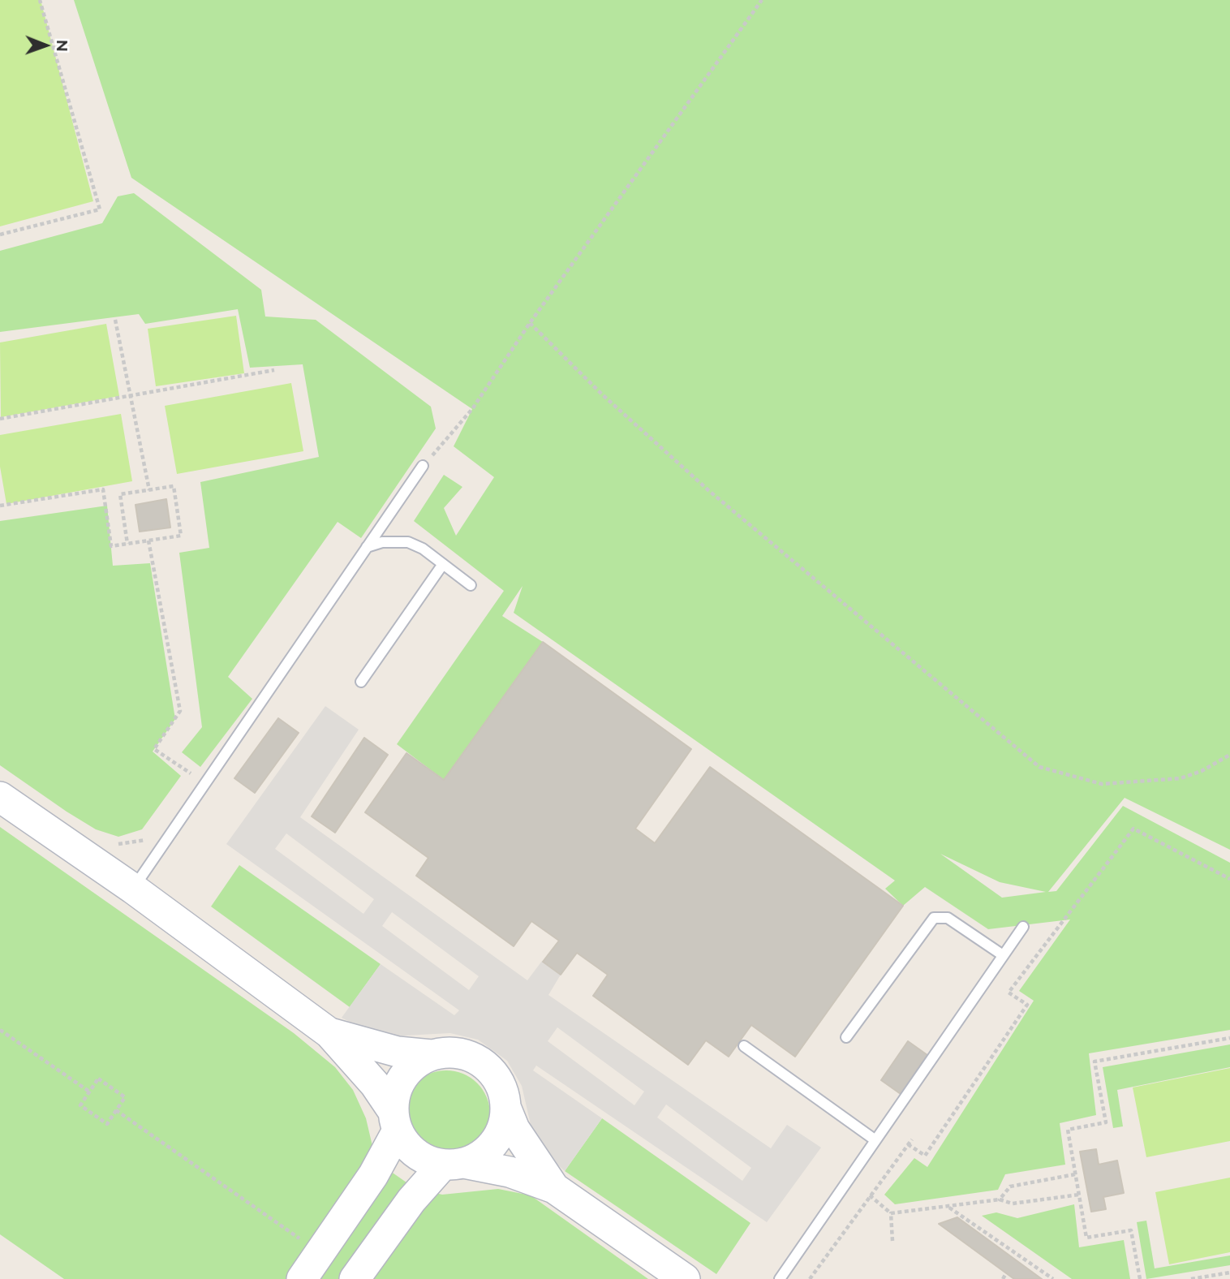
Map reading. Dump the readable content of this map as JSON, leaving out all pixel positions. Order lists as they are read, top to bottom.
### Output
{
  "north": "right"
}
